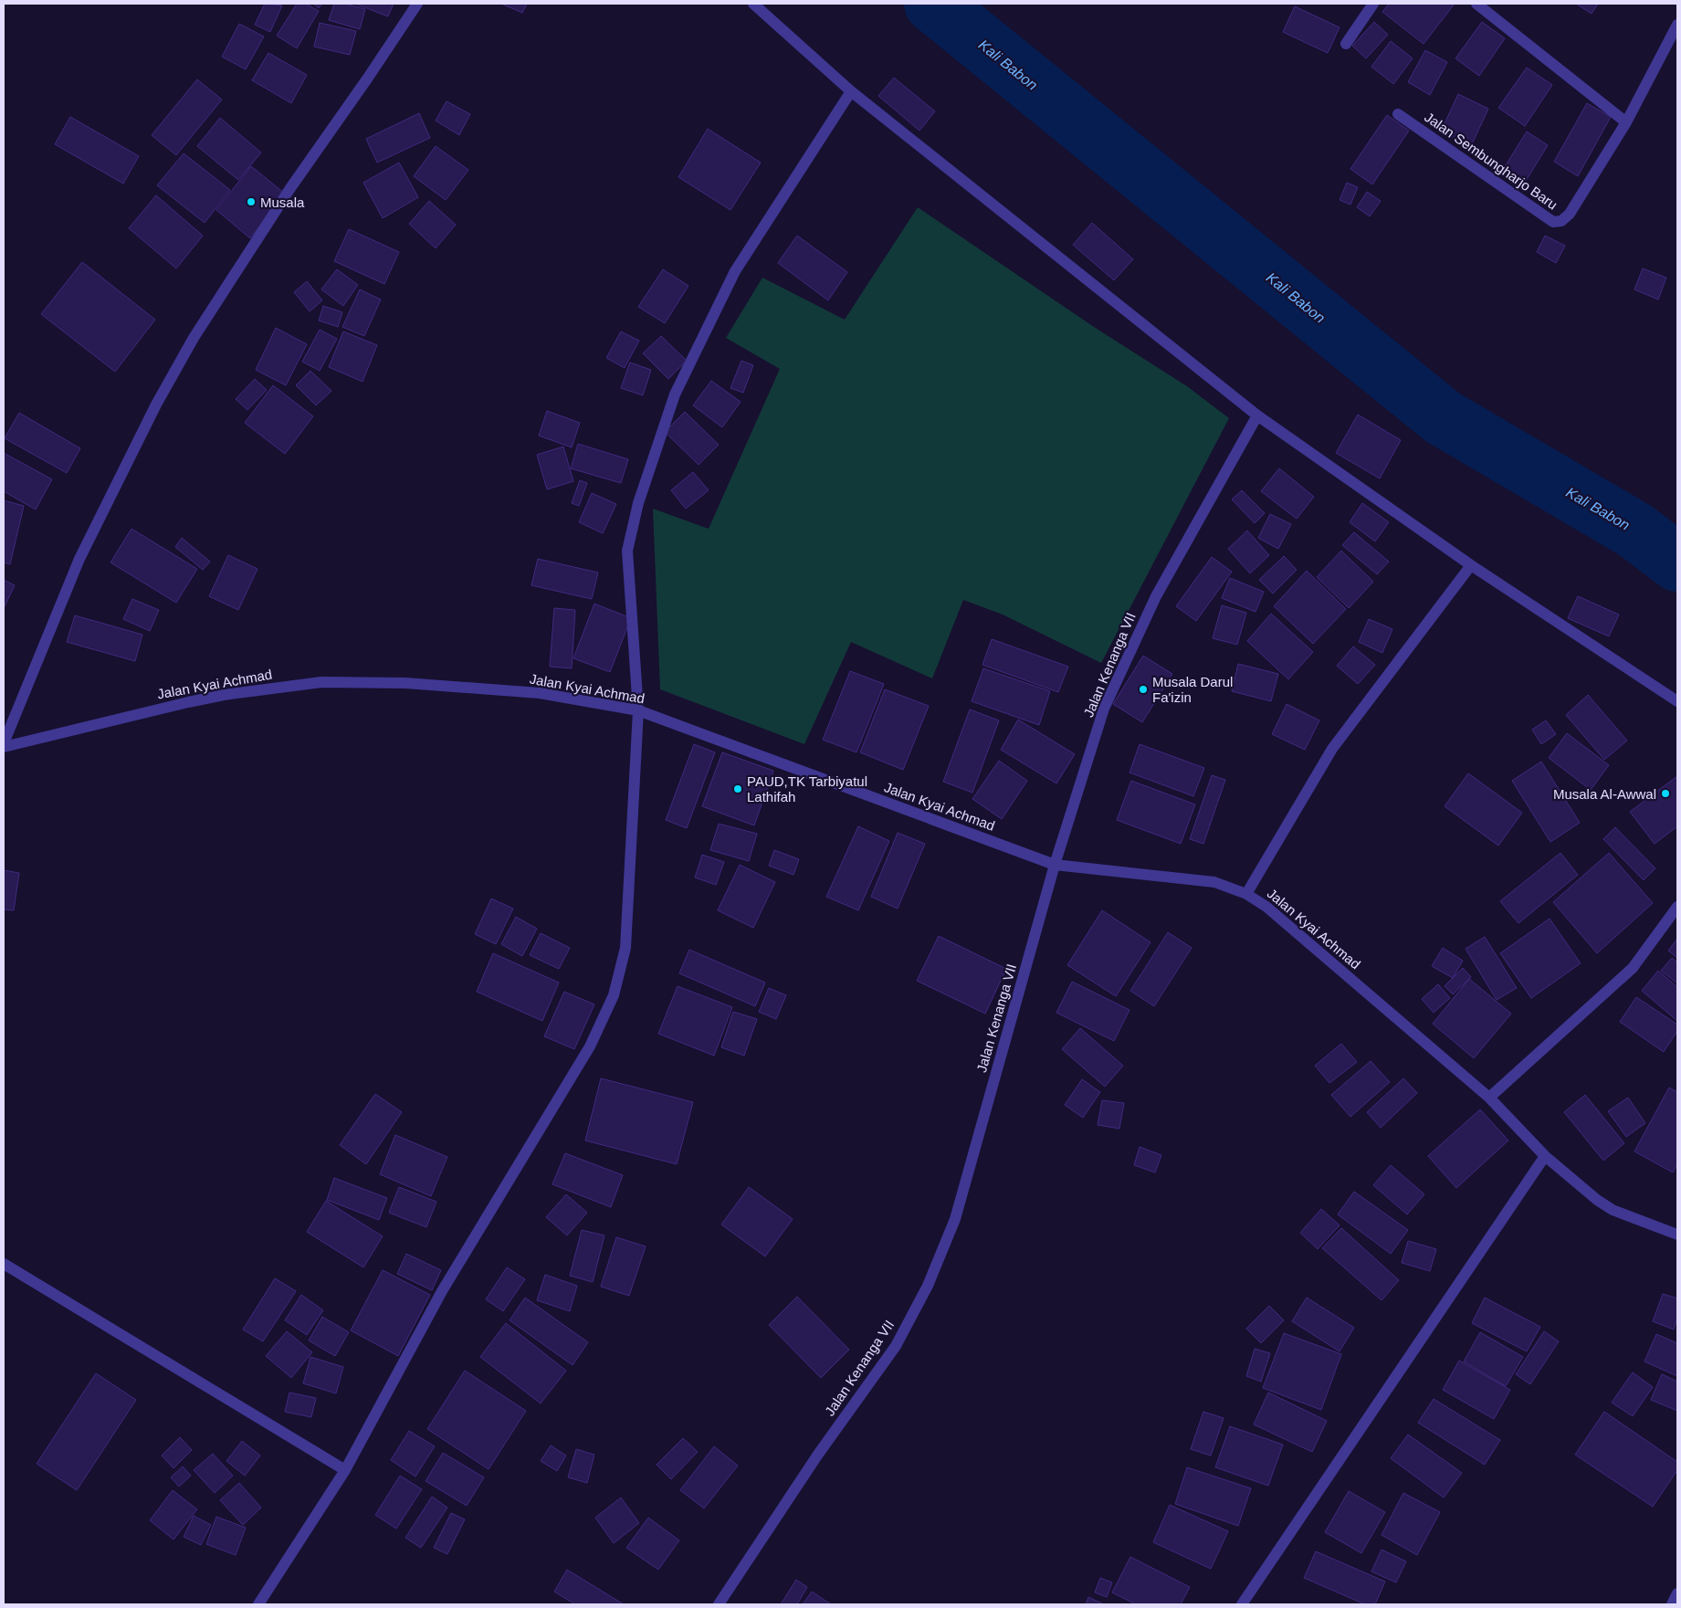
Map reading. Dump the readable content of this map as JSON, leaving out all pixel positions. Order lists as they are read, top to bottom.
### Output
{
  "streets": {
    "street": ["Jalan Sembungharjo Baru", "Jalan Kenanga VII", "Jalan Kyai Achmad"]
  },
  "crossings": [
    ["Jalan Kenanga VII", "Jalan Kyai Achmad"]
  ],
  "water": ["Kali Babon"],
  "places": [
    "Musala",
    "Musala Darul Fa'izin",
    "PAUD,TK Tarbiyatul Lathifah",
    "Musala Al-Awwal"
  ]
}
